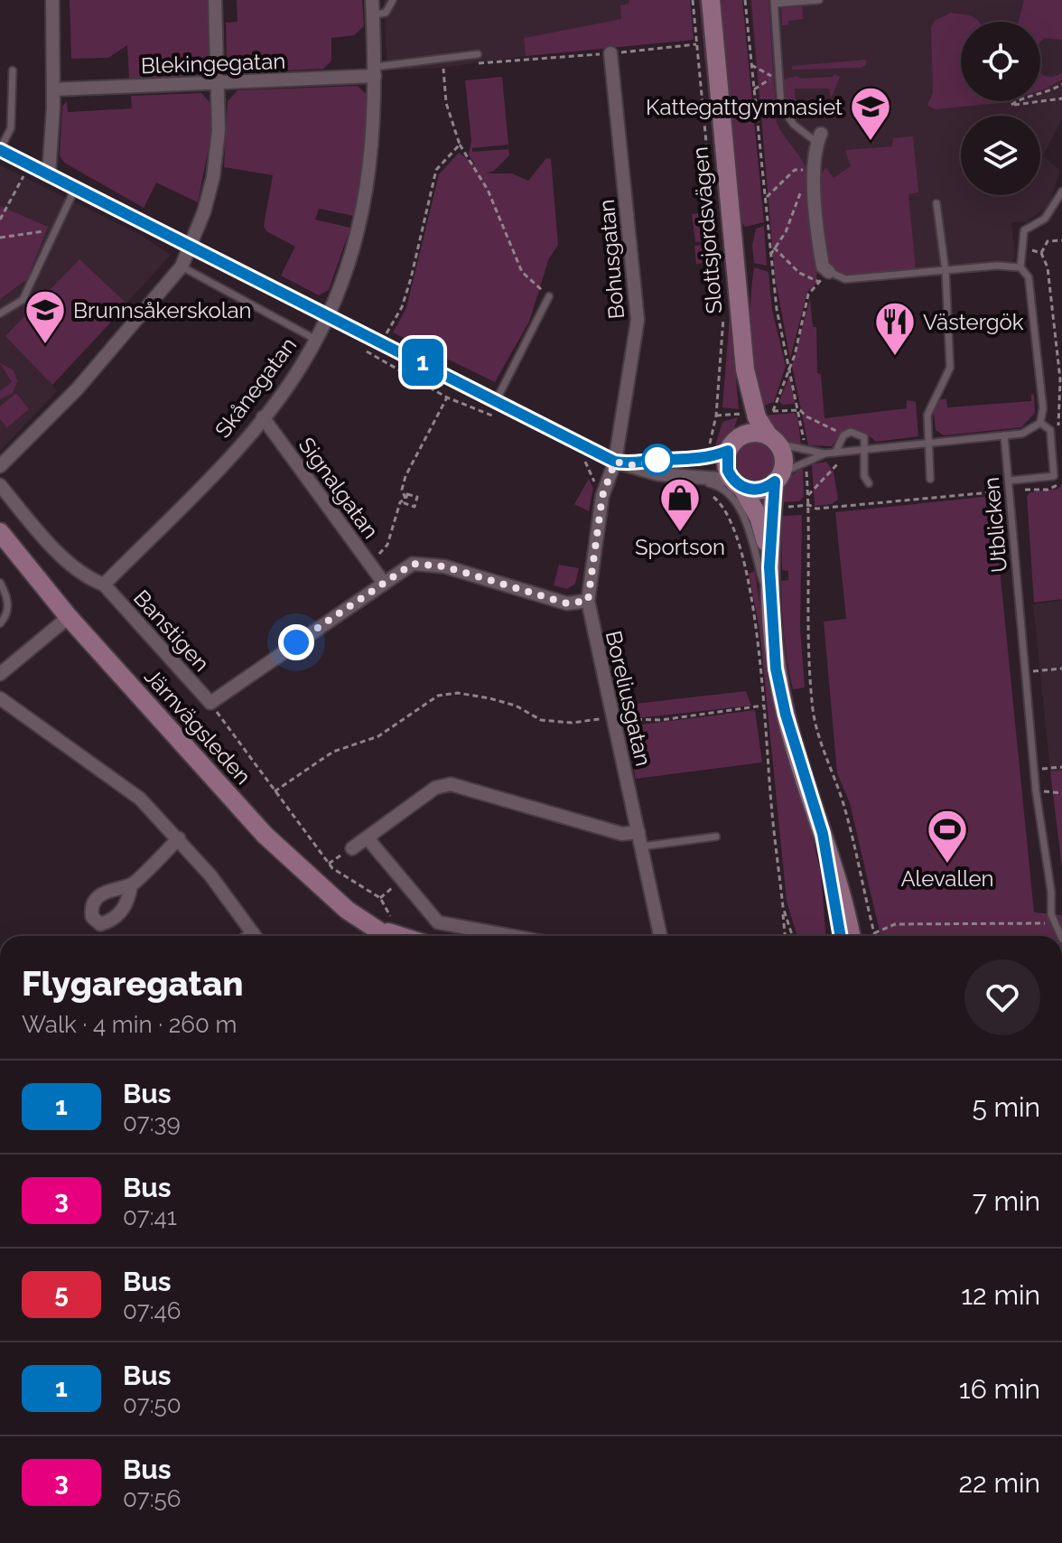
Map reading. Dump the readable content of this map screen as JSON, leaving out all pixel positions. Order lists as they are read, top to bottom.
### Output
{
  "streets": {
    "main road": ["Slottsjordsvägen", "Järnvägsleden"],
    "street": [
      "Blekingegatan",
      "Bohusgatan",
      "Skånegatan",
      "Signalgatan",
      "Banstigen",
      "Boreliusgatan"
    ],
    "lane": ["Utblicken"]
  },
  "crossings": [
    ["Blekingegatan", "Skånegatan"],
    ["Bohusgatan", "Boreliusgatan"],
    ["Skånegatan", "Signalgatan"],
    ["Skånegatan", "Banstigen"]
  ],
  "places": {
    "school or university": ["Kattegattgymnasiet", "Brunnsåkerskolan"],
    "restaurant": ["Västergök"],
    "shop": ["Sportson"],
    "sports": ["Alevallen"]
  },
  "lines": ["bus line 1"],
  "page": {
    "on_map": "1",
    "heading": ["Flygaregatan", "Walk · 4 min · 260 m"],
    "list": [
      {
        "mark": "1",
        "name": "Bus",
        "note": "07:39",
        "value": "5 min"
      },
      {
        "mark": "3",
        "name": "Bus",
        "note": "07:41",
        "value": "7 min"
      },
      {
        "mark": "5",
        "name": "Bus",
        "note": "07:46",
        "value": "12 min"
      },
      {
        "mark": "1",
        "name": "Bus",
        "note": "07:50",
        "value": "16 min"
      },
      {
        "mark": "3",
        "name": "Bus",
        "note": "07:56",
        "value": "22 min"
      }
    ]
  }
}
